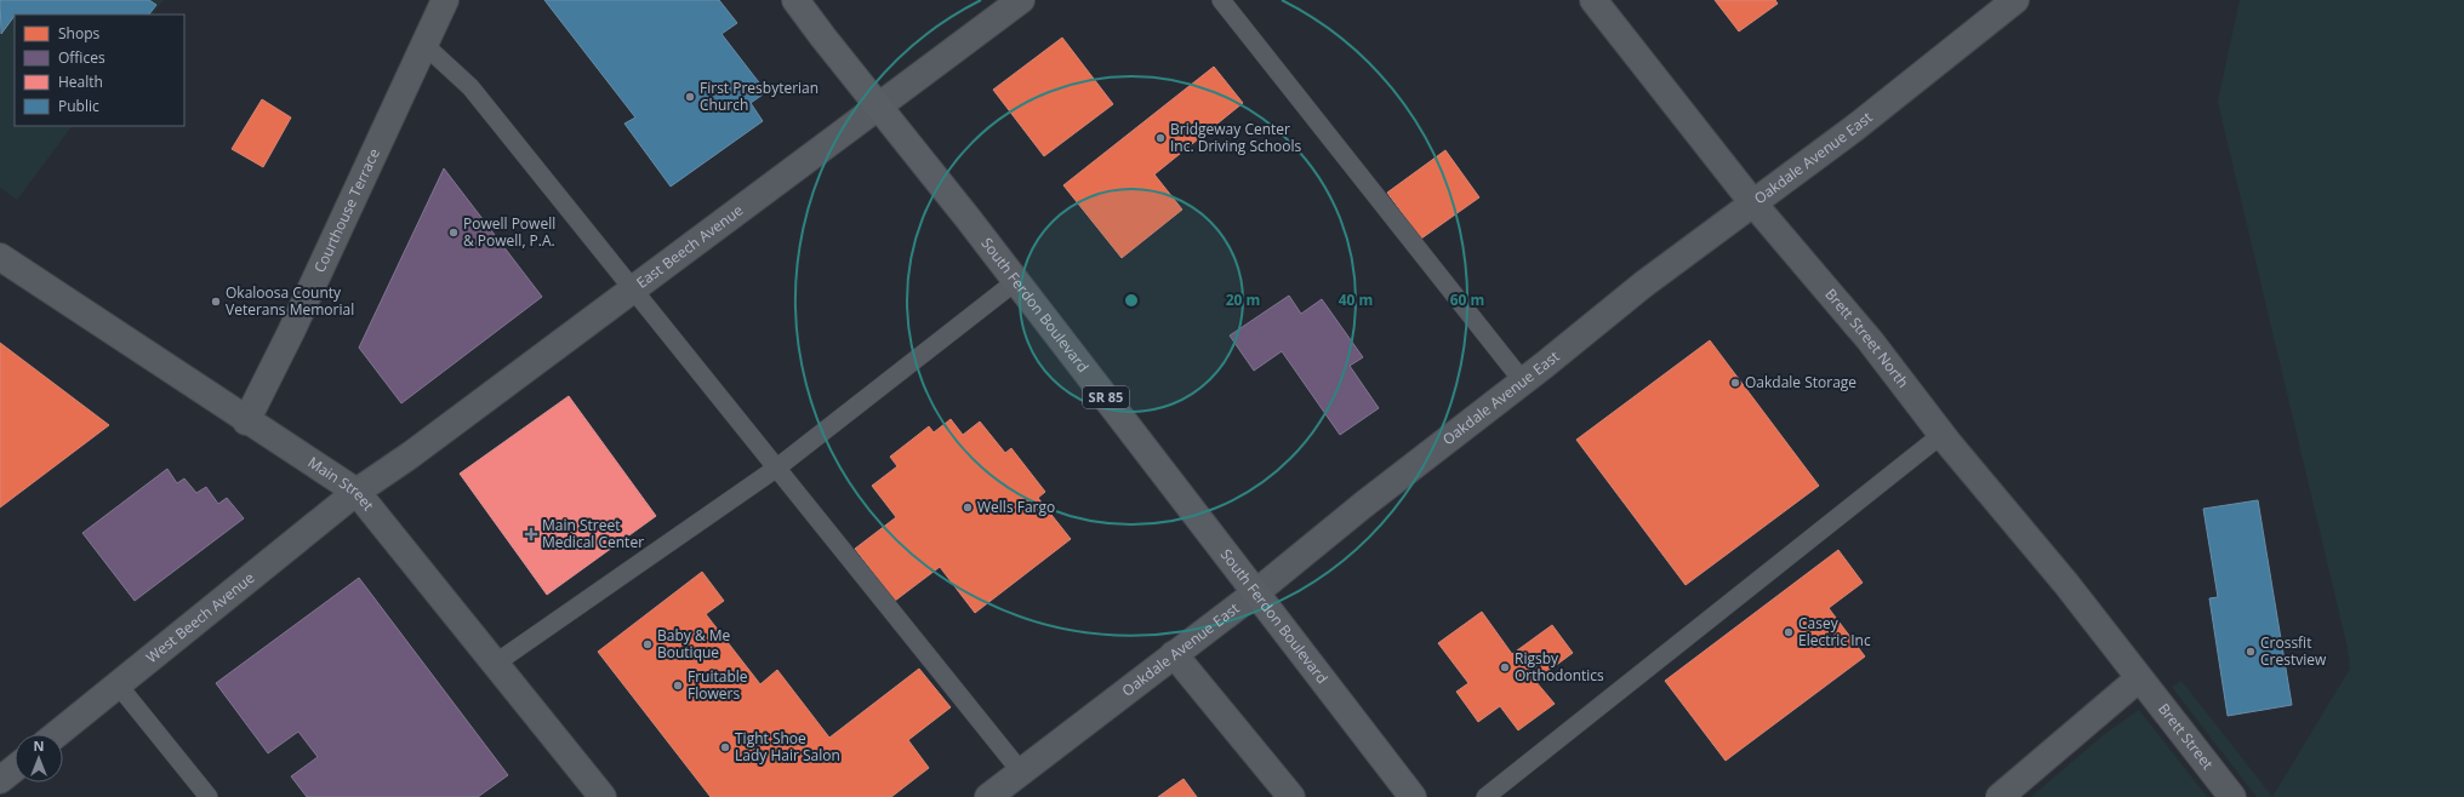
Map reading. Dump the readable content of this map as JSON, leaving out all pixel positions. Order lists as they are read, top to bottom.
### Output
{
  "streets": {
    "main road": ["South Ferdon Boulevard", "SR 85"],
    "street": [
      "Oakdale Avenue East",
      "Courthouse Terrace",
      "East Beech Avenue",
      "Brett Street North",
      "Main Street",
      "West Beech Avenue",
      "Brett Street"
    ]
  },
  "crossings": [
    ["Oakdale Avenue East", "South Ferdon Boulevard"],
    ["Oakdale Avenue East", "Brett Street North"],
    ["Courthouse Terrace", "Main Street"],
    ["East Beech Avenue", "South Ferdon Boulevard"],
    ["East Beech Avenue", "Main Street"],
    ["East Beech Avenue", "West Beech Avenue"],
    ["Brett Street North", "Brett Street"],
    ["Main Street", "West Beech Avenue"]
  ],
  "places": {
    "other": [
      "First Presbyterian Church",
      "Bridgeway Center Inc. Driving Schools",
      "Powell Powell & Powell, P.A.",
      "Okaloosa County Veterans Memorial",
      "Oakdale Storage",
      "Wells Fargo",
      "Casey Electric Inc",
      "Baby & Me Boutique",
      "Crossfit Crestview",
      "Rigsby Orthodontics",
      "Fruitable Flowers",
      "Tight Shoe Lady Hair Salon"
    ],
    "health": ["Main Street Medical Center"]
  },
  "legend": [
    "Shops",
    "Offices",
    "Health",
    "Public"
  ],
  "north": "top",
  "rings": ["20 m", "40 m", "60 m"]
}
